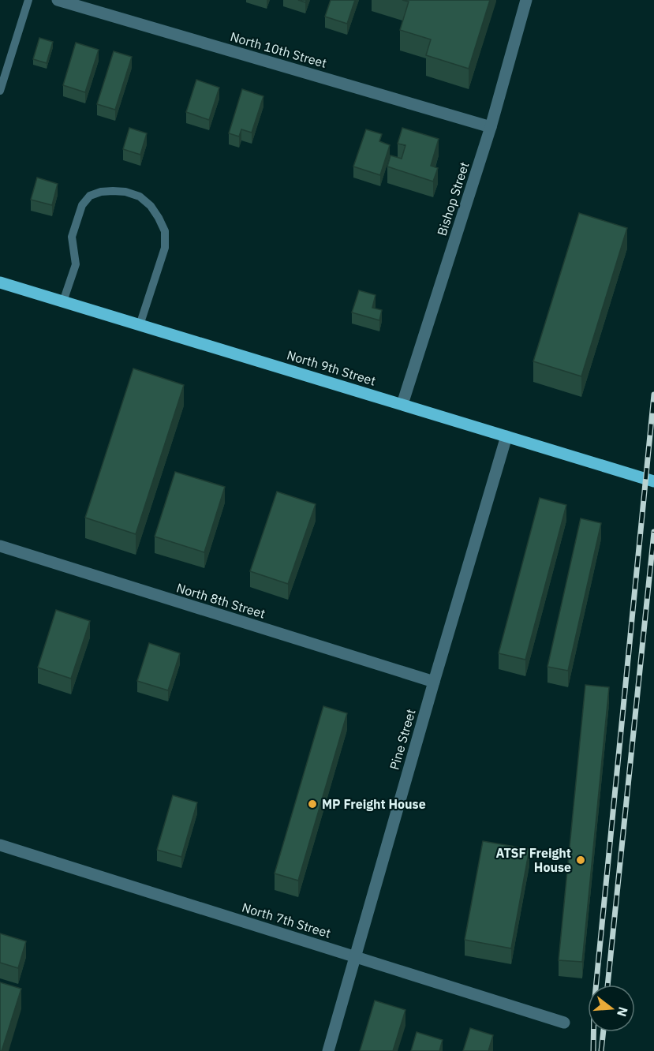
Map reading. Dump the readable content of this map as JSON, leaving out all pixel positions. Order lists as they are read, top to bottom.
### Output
{
  "streets": {
    "main road": ["North 9th Street"],
    "street": [
      "North 10th Street",
      "Bishop Street",
      "North 8th Street",
      "Pine Street",
      "North 7th Street"
    ]
  },
  "crossings": [
    ["North 10th Street", "Bishop Street"],
    ["Bishop Street", "North 9th Street"],
    ["North 9th Street", "Pine Street"],
    ["North 8th Street", "Pine Street"],
    ["Pine Street", "North 7th Street"]
  ],
  "places": ["MP Freight House", "ATSF Freight House"],
  "north": "right"
}
